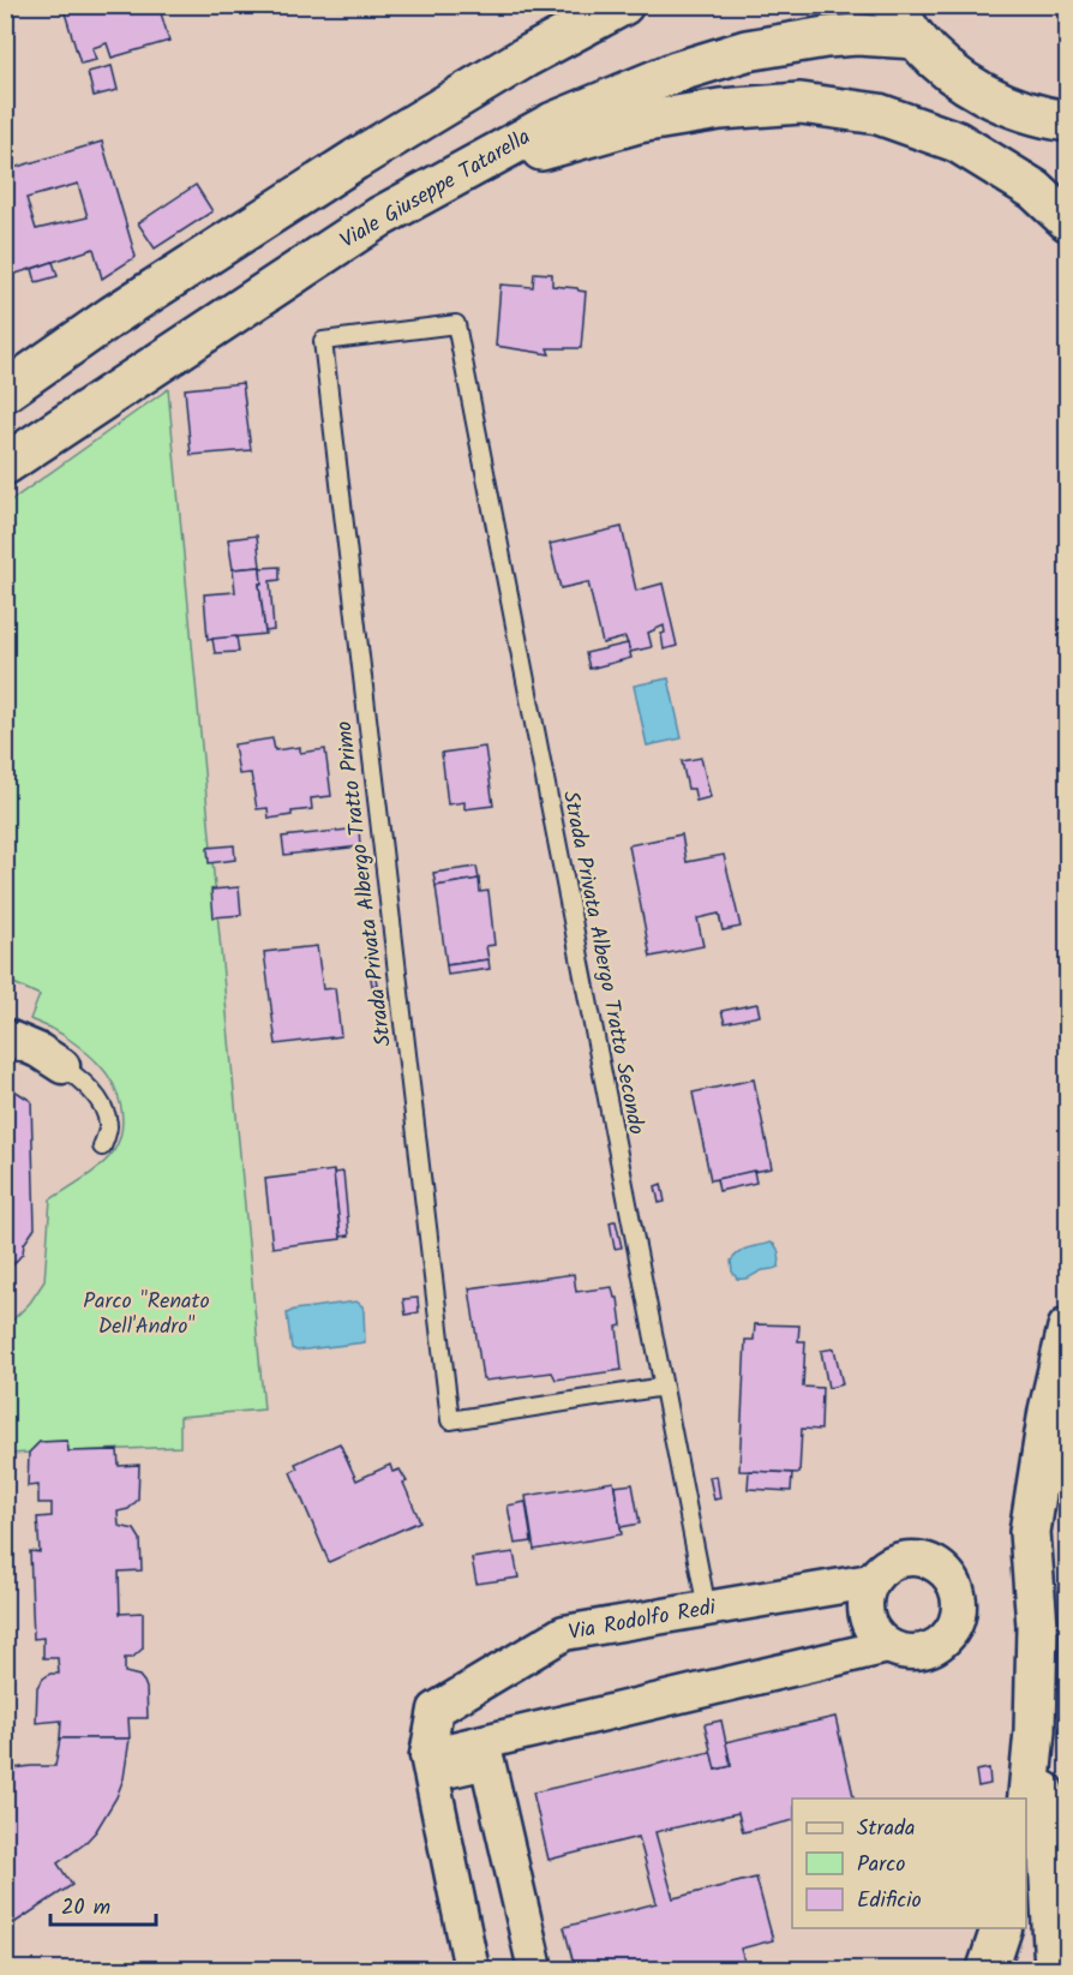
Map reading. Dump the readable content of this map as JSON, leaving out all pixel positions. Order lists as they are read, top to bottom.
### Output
{
  "streets": {
    "main road": ["Viale Giuseppe Tatarella"],
    "street": ["Via Rodolfo Redi"],
    "lane": ["Strada Privata Albergo Tratto Primo", "Strada Privata Albergo Tratto Secondo"]
  },
  "crossings": [
    ["Strada Privata Albergo Tratto Primo", "Strada Privata Albergo Tratto Secondo"],
    ["Strada Privata Albergo Tratto Secondo", "Via Rodolfo Redi"]
  ],
  "parks": ["Parco \"Renato Dell'Andro\""],
  "legend": ["Strada", "Parco", "Edificio"],
  "scale_bar": "20 m"
}
